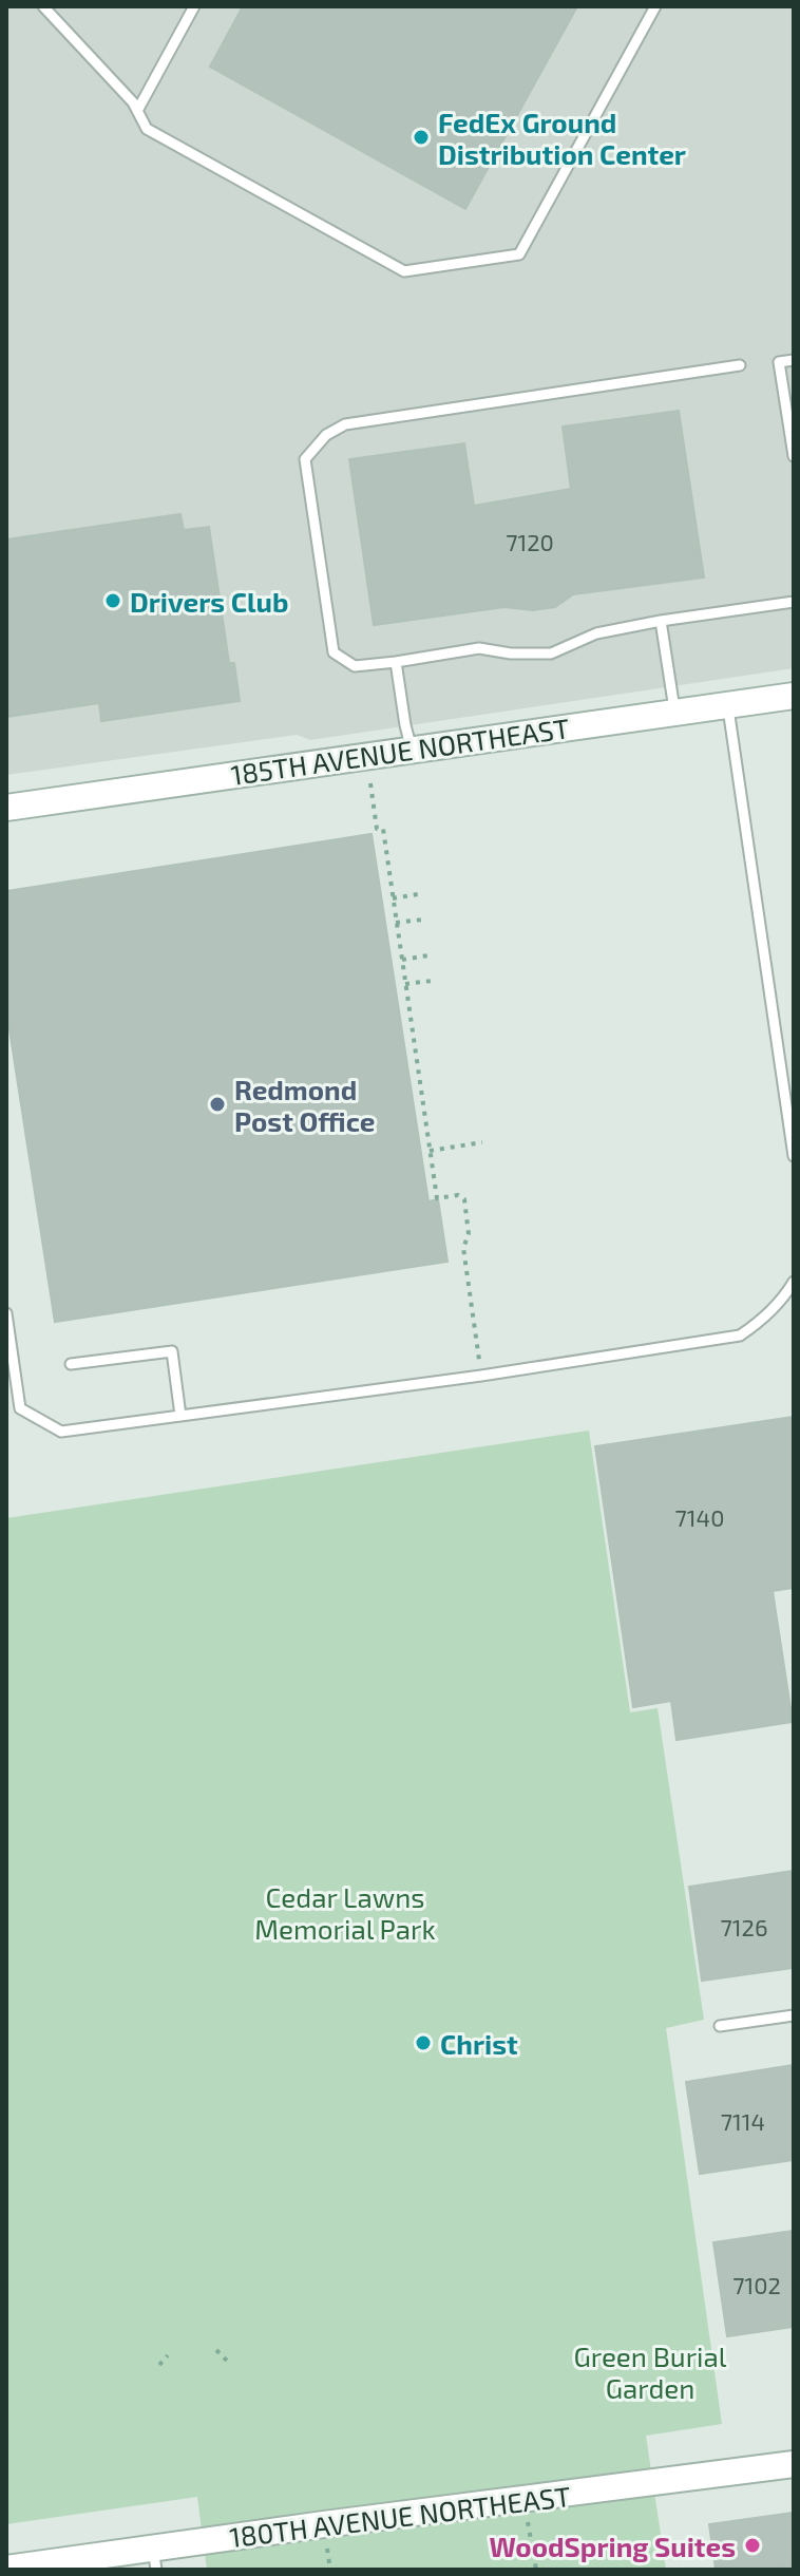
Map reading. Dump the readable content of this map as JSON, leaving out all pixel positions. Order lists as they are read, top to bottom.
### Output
{
  "streets": {
    "street": ["185TH AVENUE NORTHEAST", "180TH AVENUE NORTHEAST"]
  },
  "parks": ["Cedar Lawns Memorial Park", "Green Burial Garden"],
  "places": [
    "FedEx Ground Distribution Center",
    "Drivers Club",
    "Redmond Post Office",
    "Christ",
    "WoodSpring Suites"
  ],
  "house_numbers": [
    "7120",
    "7140",
    "7126",
    "7114",
    "7102"
  ]
}
